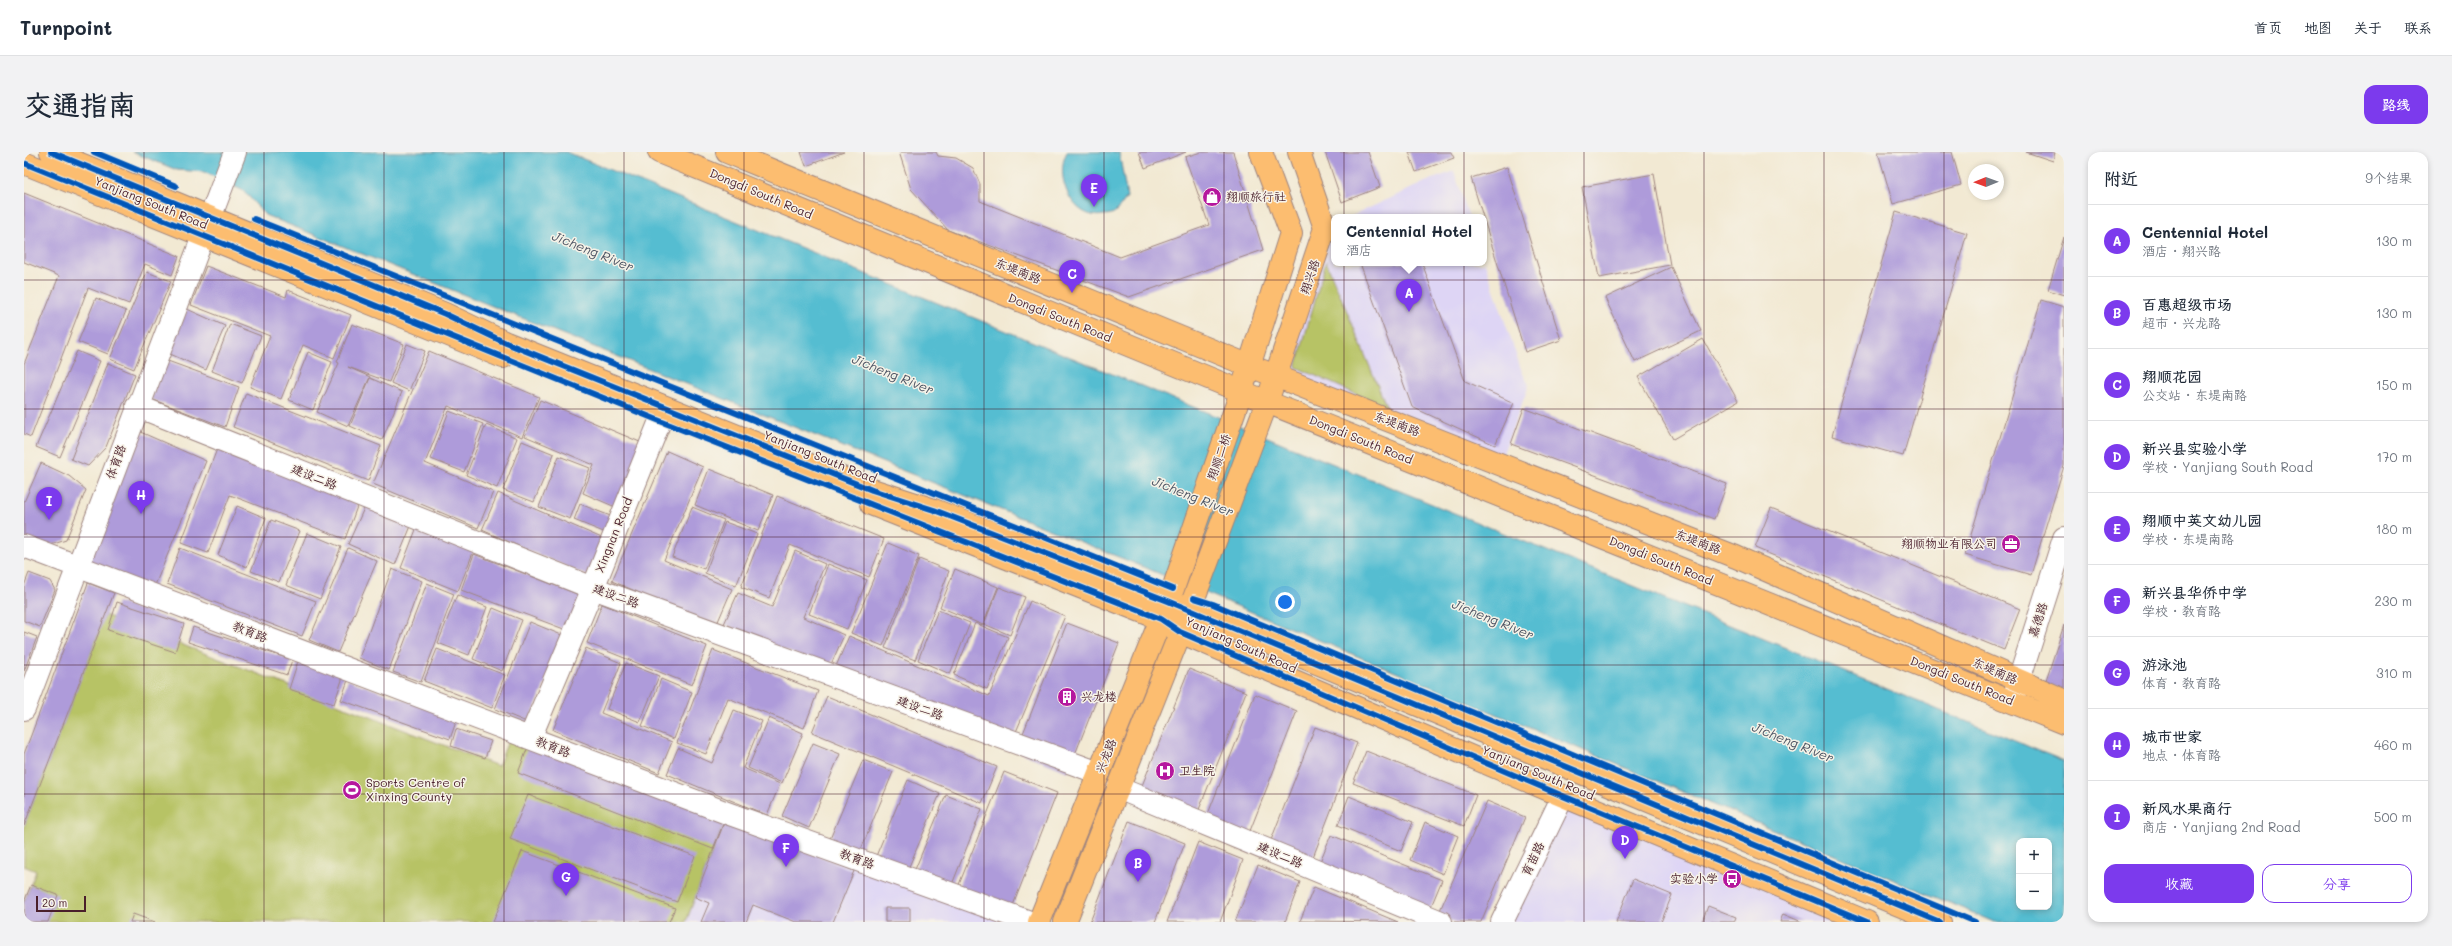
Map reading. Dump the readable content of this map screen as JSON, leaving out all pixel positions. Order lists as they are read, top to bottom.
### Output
{
  "streets": {
    "main road": [
      "Dongdi South Road",
      "Yanjiang South Road",
      "东堤南路",
      "翔兴路",
      "翔顺二桥",
      "兴龙路"
    ],
    "street": [
      "体育路",
      "建设二路",
      "Xingnan Road",
      "嘉德路",
      "教育路",
      "育苗路"
    ]
  },
  "crossings": [
    ["Dongdi South Road", "东堤南路"],
    ["Dongdi South Road", "翔兴路"],
    ["Dongdi South Road", "翔顺二桥"],
    ["Dongdi South Road", "嘉德路"],
    ["Yanjiang South Road", "翔顺二桥"],
    ["Yanjiang South Road", "体育路"],
    ["Yanjiang South Road", "Xingnan Road"],
    ["Yanjiang South Road", "兴龙路"],
    ["Yanjiang South Road", "育苗路"],
    ["东堤南路", "翔兴路"],
    ["东堤南路", "嘉德路"],
    ["翔顺二桥", "兴龙路"],
    ["体育路", "建设二路"],
    ["体育路", "教育路"],
    ["建设二路", "Xingnan Road"],
    ["建设二路", "兴龙路"],
    ["Xingnan Road", "教育路"]
  ],
  "water": ["Jicheng River"],
  "places": {
    "shop": ["翔顺旅行社"],
    "office": ["翔顺物业有限公司"],
    "building": ["兴龙楼"],
    "hospital": ["卫生院"],
    "sports": ["Sports Centre of Xinxing County"],
    "bus stop": ["实验小学"]
  },
  "scale_bar": "20 m",
  "north": "left",
  "page": {
    "header": "Turnpoint",
    "nav": [
      "首页",
      "地图",
      "关于",
      "联系"
    ],
    "buttons": [
      "路线",
      ["收藏", "分享"]
    ],
    "title": "交通指南",
    "heading": ["附近", "9个结果"],
    "pins": [
      "E",
      "C",
      "A",
      "H",
      "I",
      "D",
      "F",
      "B",
      "G"
    ],
    "list": [
      {
        "mark": "A",
        "name": "Centennial Hotel",
        "note": "酒店 · 翔兴路",
        "value": "130 m"
      },
      {
        "mark": "B",
        "name": "百惠超级市场",
        "note": "超市 · 兴龙路",
        "value": "130 m"
      },
      {
        "mark": "C",
        "name": "翔顺花园",
        "note": "公交站 · 东堤南路",
        "value": "150 m"
      },
      {
        "mark": "D",
        "name": "新兴县实验小学",
        "note": "学校 · Yanjiang South Road",
        "value": "170 m"
      },
      {
        "mark": "E",
        "name": "翔顺中英文幼儿园",
        "note": "学校 · 东堤南路",
        "value": "180 m"
      },
      {
        "mark": "F",
        "name": "新兴县华侨中学",
        "note": "学校 · 教育路",
        "value": "230 m"
      },
      {
        "mark": "G",
        "name": "游泳池",
        "note": "体育 · 教育路",
        "value": "310 m"
      },
      {
        "mark": "H",
        "name": "城市世家",
        "note": "地点 · 体育路",
        "value": "460 m"
      },
      {
        "mark": "I",
        "name": "新风水果商行",
        "note": "商店 · Yanjiang 2nd Road",
        "value": "500 m"
      }
    ],
    "popup": ["Centennial Hotel", "酒店"],
    "map_buttons": ["+", "−"],
    "scale": "20 m"
  }
}
